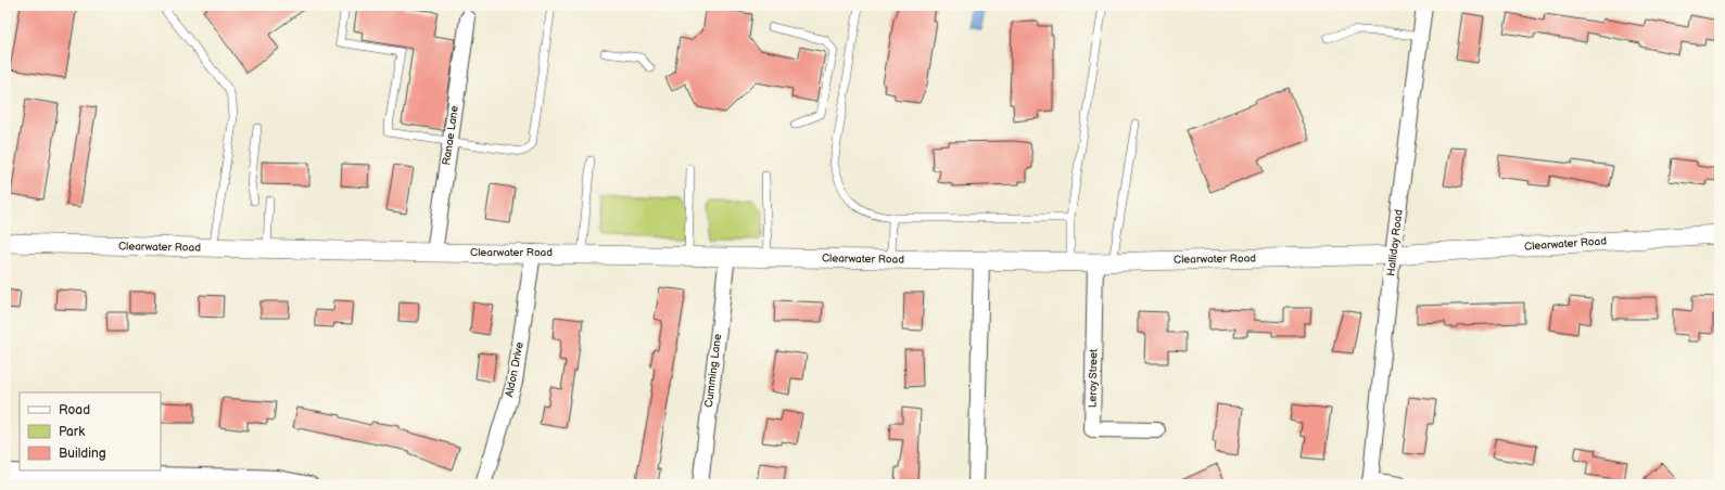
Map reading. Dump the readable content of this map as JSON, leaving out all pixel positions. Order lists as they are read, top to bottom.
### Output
{
  "streets": {
    "street": [
      "Ranae Lane",
      "Halliday Road",
      "Clearwater Road",
      "Aldon Drive",
      "Cumming Lane",
      "Leroy Street"
    ]
  },
  "crossings": [
    ["Ranae Lane", "Clearwater Road"],
    ["Halliday Road", "Clearwater Road"],
    ["Clearwater Road", "Aldon Drive"],
    ["Clearwater Road", "Cumming Lane"],
    ["Clearwater Road", "Leroy Street"]
  ],
  "legend": ["Road", "Park", "Building"]
}
